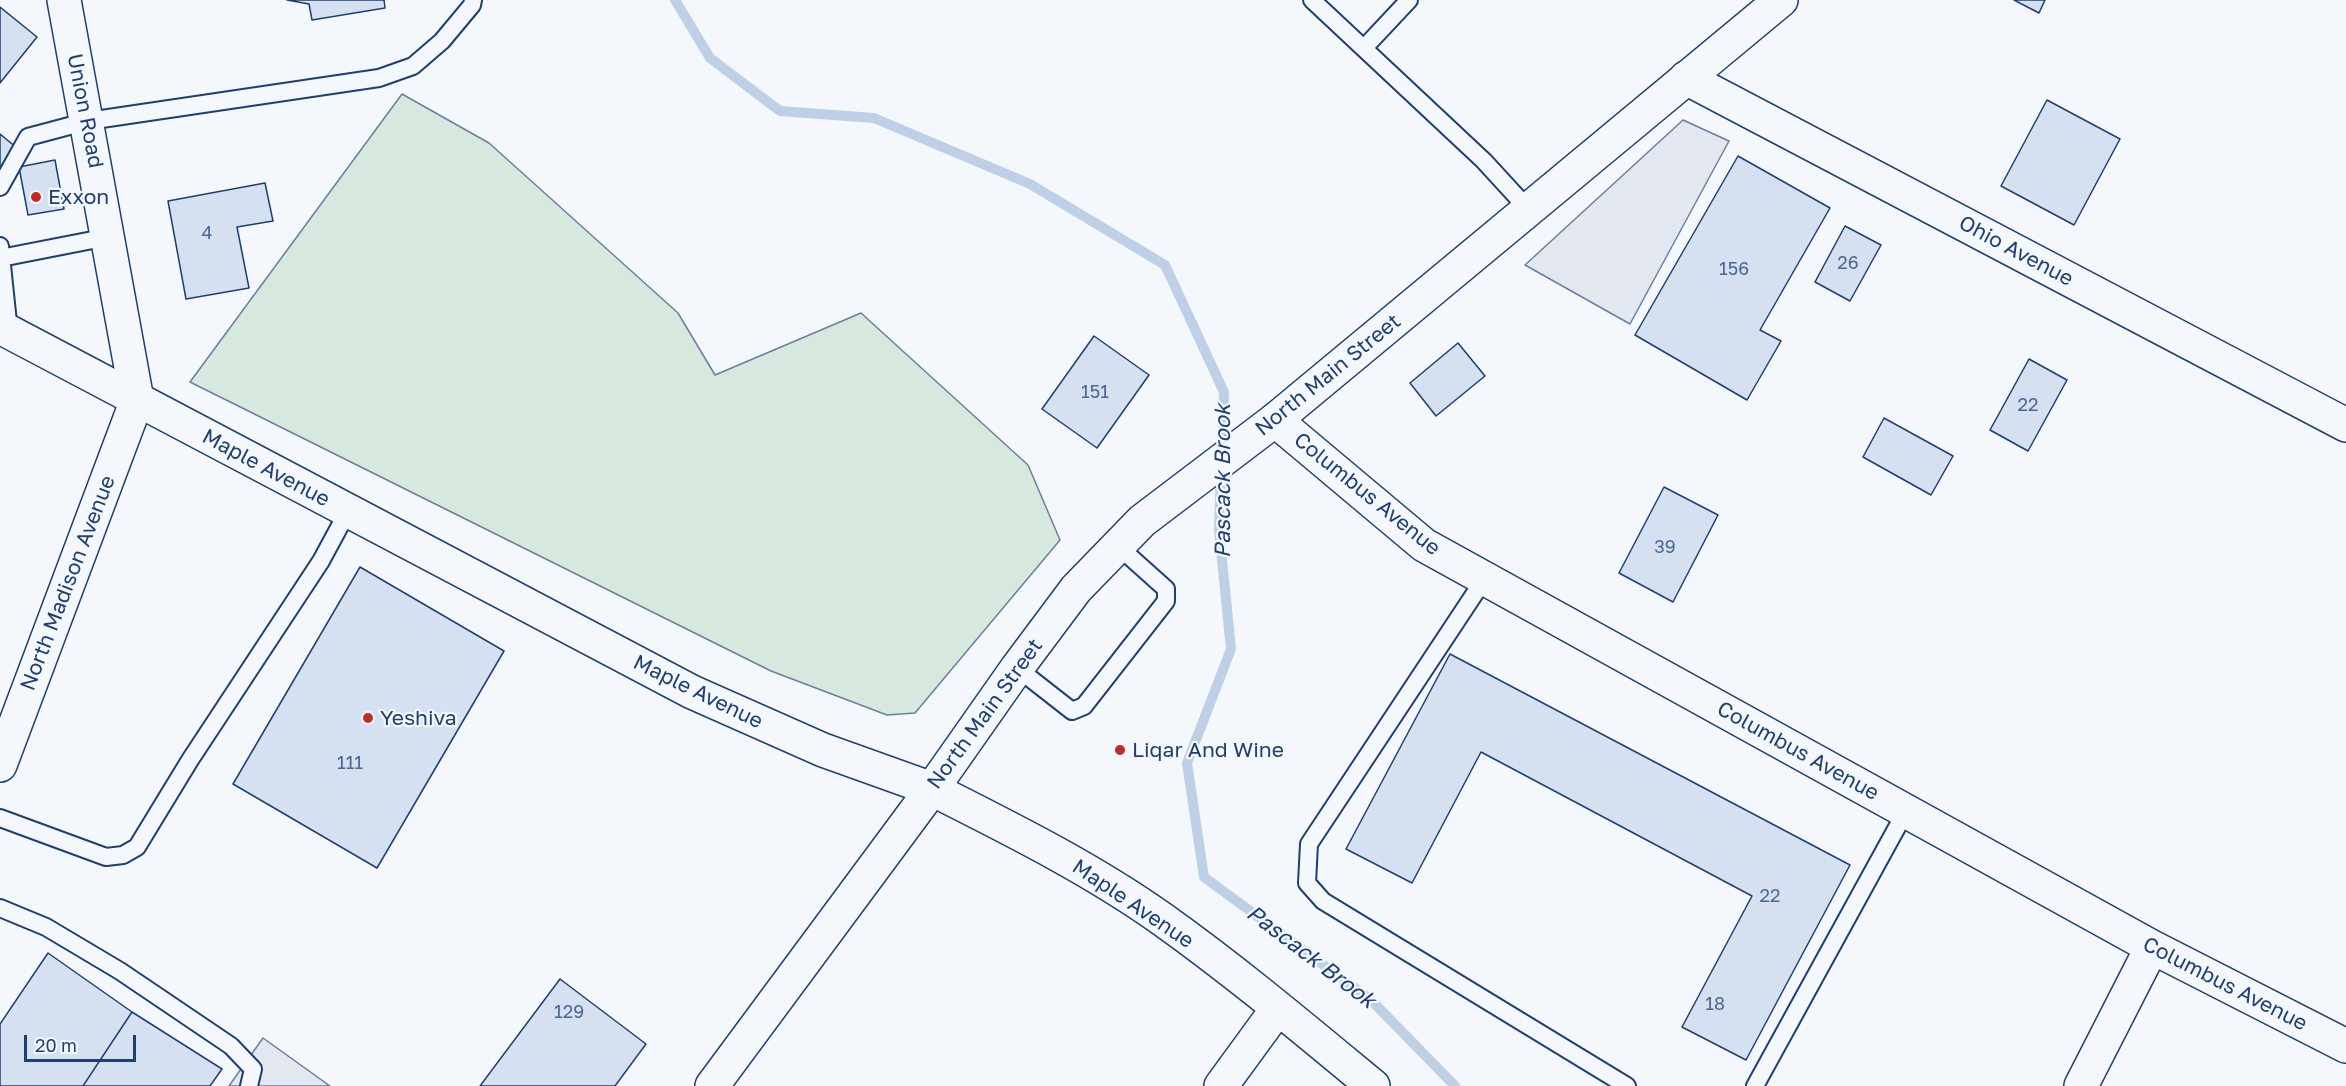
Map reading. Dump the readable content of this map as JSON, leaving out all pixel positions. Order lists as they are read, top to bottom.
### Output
{
  "streets": {
    "street": [
      "Union Road",
      "Ohio Avenue",
      "North Main Street",
      "Maple Avenue",
      "Columbus Avenue",
      "North Madison Avenue"
    ]
  },
  "crossings": [
    ["Union Road", "Maple Avenue"],
    ["Union Road", "North Madison Avenue"],
    ["Ohio Avenue", "North Main Street"],
    ["North Main Street", "Maple Avenue"],
    ["North Main Street", "Columbus Avenue"],
    ["Maple Avenue", "North Madison Avenue"]
  ],
  "water": ["Pascack Brook"],
  "places": ["Exxon", "Yeshiva", "Liqar And Wine"],
  "house_numbers": [
    "4",
    "26",
    "156",
    "151",
    "22",
    "39",
    "111",
    "22",
    "18",
    "129"
  ],
  "scale_bar": "20 m"
}
